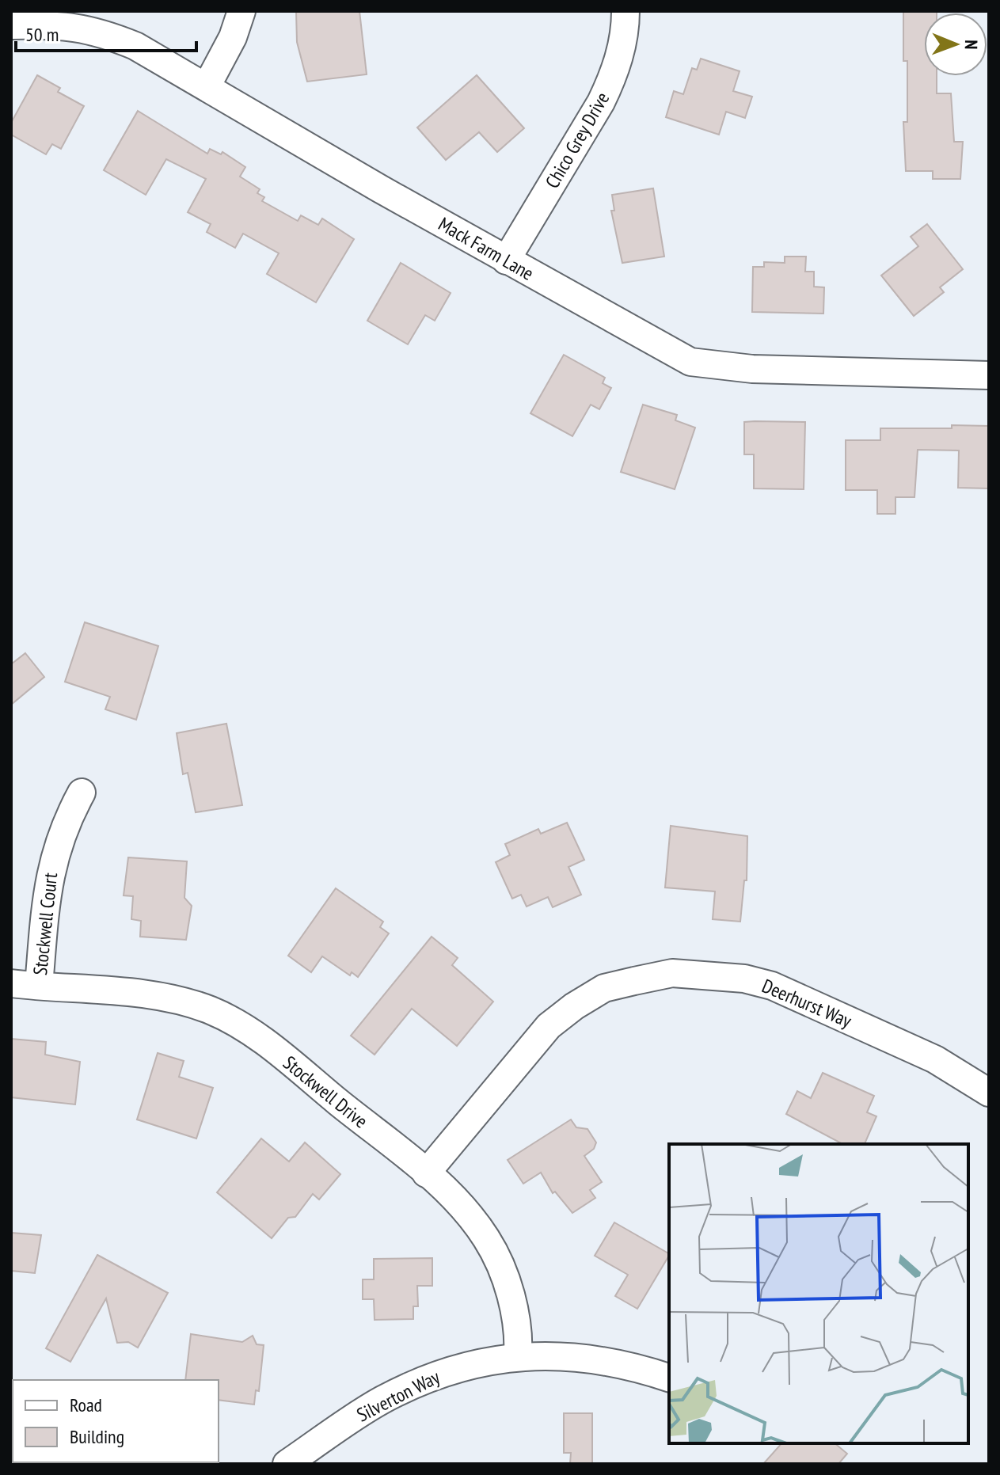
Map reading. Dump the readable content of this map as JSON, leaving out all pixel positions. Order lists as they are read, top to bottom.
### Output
{
  "streets": {
    "street": [
      "Chico Grey Drive",
      "Mack Farm Lane",
      "Stockwell Court",
      "Deerhurst Way",
      "Stockwell Drive",
      "Silverton Way"
    ]
  },
  "crossings": [
    ["Chico Grey Drive", "Mack Farm Lane"],
    ["Stockwell Court", "Stockwell Drive"],
    ["Deerhurst Way", "Stockwell Drive"],
    ["Stockwell Drive", "Silverton Way"]
  ],
  "legend": ["Road", "Building"],
  "scale_bar": "50 m",
  "north": "right"
}
